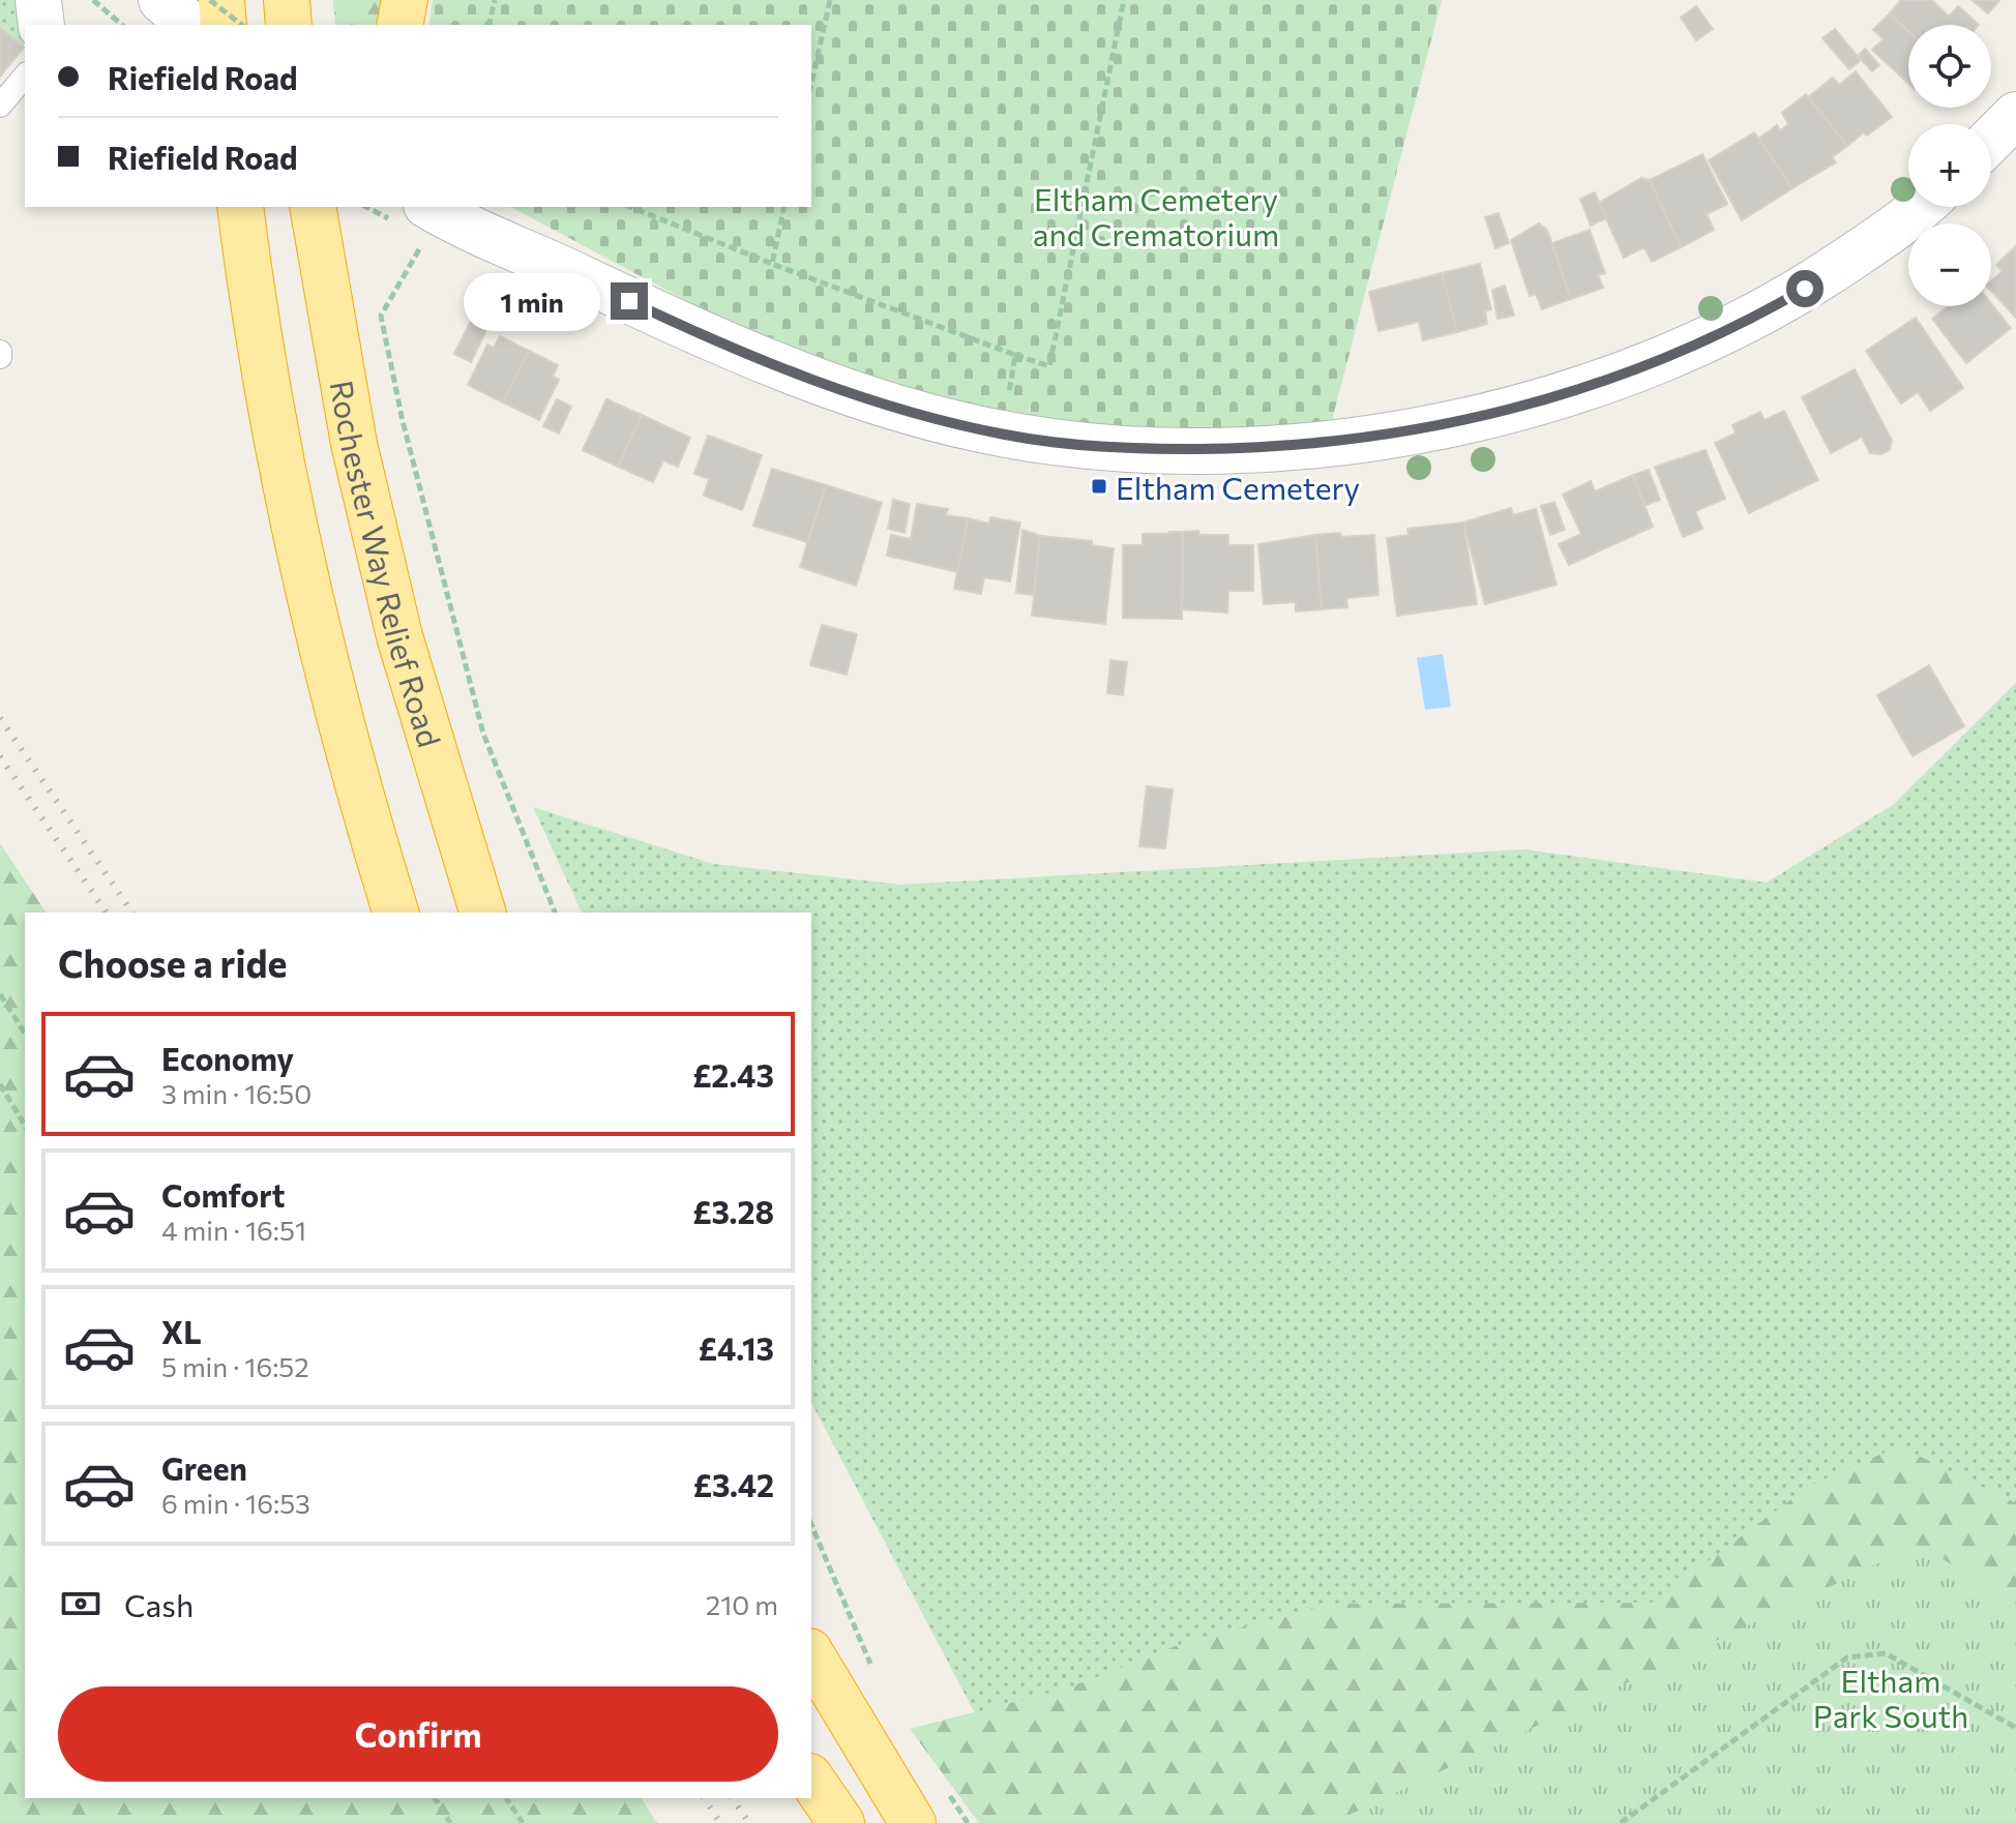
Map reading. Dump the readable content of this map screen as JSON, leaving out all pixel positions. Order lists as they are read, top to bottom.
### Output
{
  "streets": {
    "highway": ["Rochester Way Relief Road"]
  },
  "parks": ["Eltham Cemetery and Crematorium", "Eltham Park South"],
  "places": {
    "transit": ["Eltham Cemetery"]
  },
  "page": {
    "map_buttons": ["+", "−"],
    "banner": ["Riefield Road", "Riefield Road"],
    "bubble": "1 min",
    "heading": "Choose a ride",
    "list": [
      {
        "name": "Economy",
        "note": "3 min · 16:50",
        "value": "£2.43"
      },
      {
        "name": "Comfort",
        "note": "4 min · 16:51",
        "value": "£3.28"
      },
      {
        "name": "XL",
        "note": "5 min · 16:52",
        "value": "£4.13"
      },
      {
        "name": "Green",
        "note": "6 min · 16:53",
        "value": "£3.42"
      }
    ],
    "pay": ["Cash", "210 m"],
    "buttons": "Confirm"
  }
}
